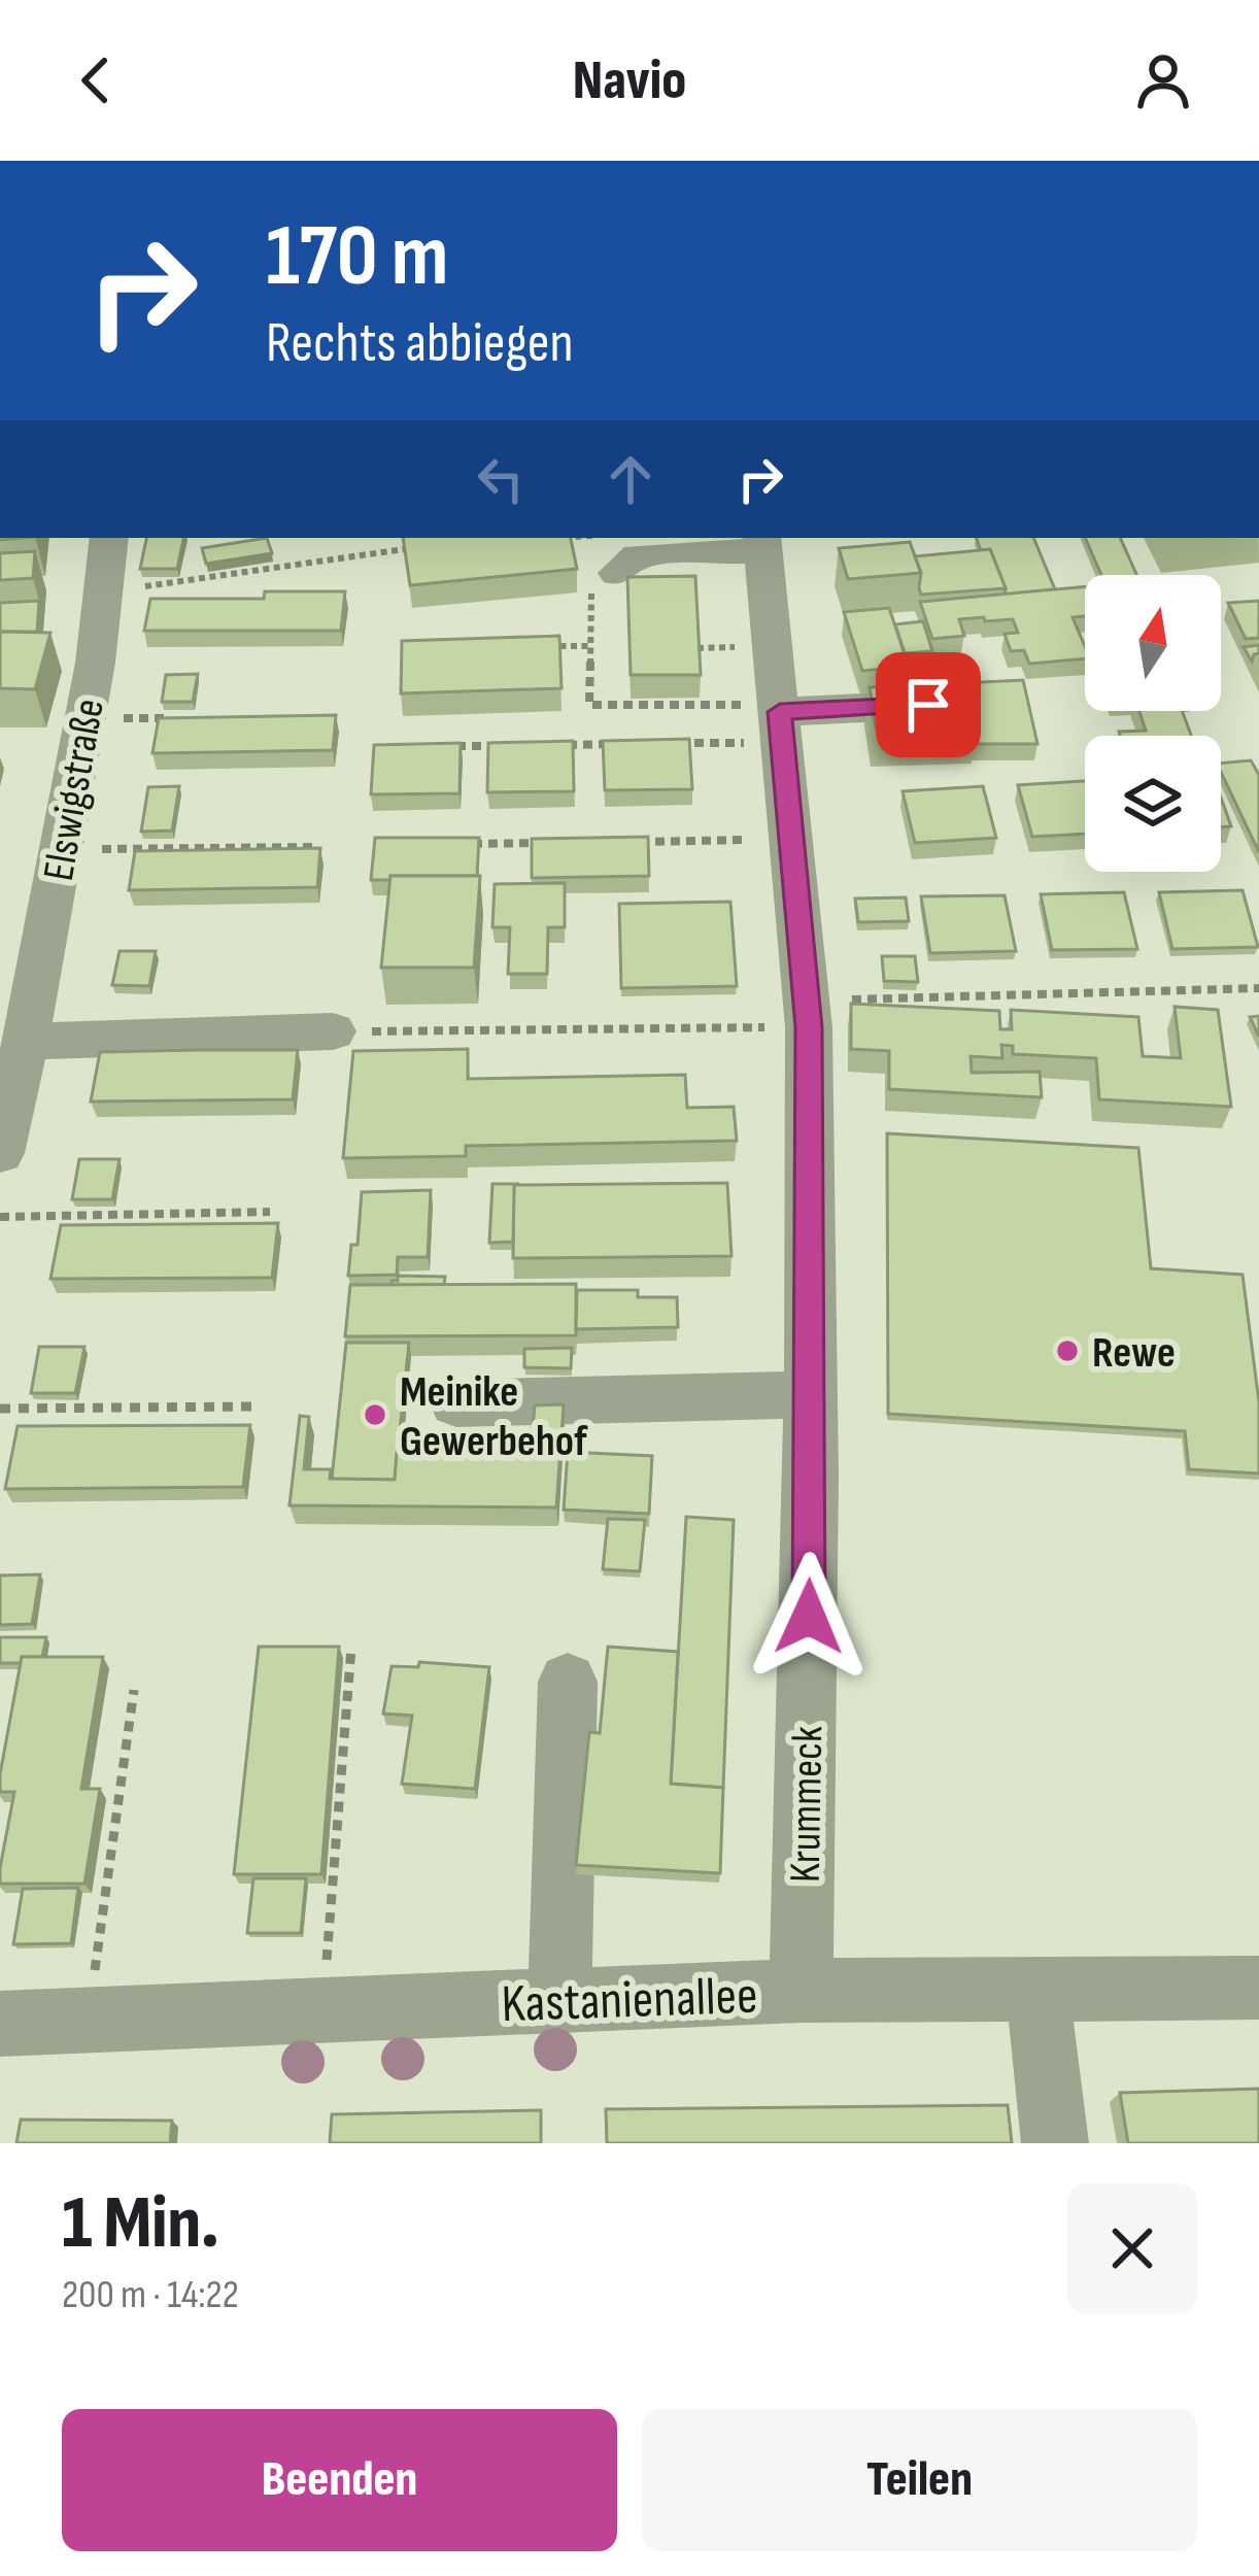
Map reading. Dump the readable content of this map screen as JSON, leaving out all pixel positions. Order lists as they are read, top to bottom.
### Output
{
  "streets": {
    "street": ["Elswigstraße", "Krummeck", "Kastanienallee"]
  },
  "crossings": [
    ["Krummeck", "Kastanienallee"]
  ],
  "places": ["Rewe", "Meinike Gewerbehof"],
  "north": "top",
  "page": {
    "header": "Navio",
    "turn": ["170 m", "Rechts abbiegen"],
    "heading": ["1 Min.", "200 m · 14:22"],
    "buttons": ["Beenden", "Teilen"]
  }
}
